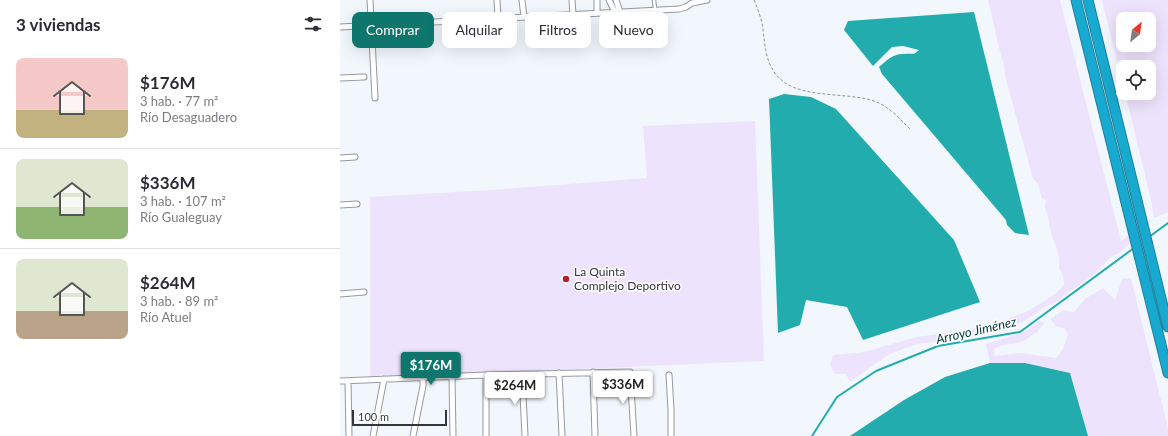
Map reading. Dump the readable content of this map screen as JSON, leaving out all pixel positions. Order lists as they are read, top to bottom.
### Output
{
  "water": ["Arroyo Jiménez"],
  "places": ["La Quinta Complejo Deportivo"],
  "scale_bar": "100 m",
  "north": "top right",
  "page": {
    "heading": "3 viviendas",
    "chip": [
      "Comprar",
      "Alquilar",
      "Filtros",
      "Nuevo"
    ],
    "list": [
      {
        "name": "$176M",
        "note": "3 hab. · 77 m² · Río Desaguadero"
      },
      {
        "name": "$336M",
        "note": "3 hab. · 107 m² · Río Gualeguay"
      },
      {
        "name": "$264M",
        "note": "3 hab. · 89 m² · Río Atuel"
      }
    ],
    "price": ["$176M", "$336M", "$264M"],
    "scale": "100 m"
  }
}
